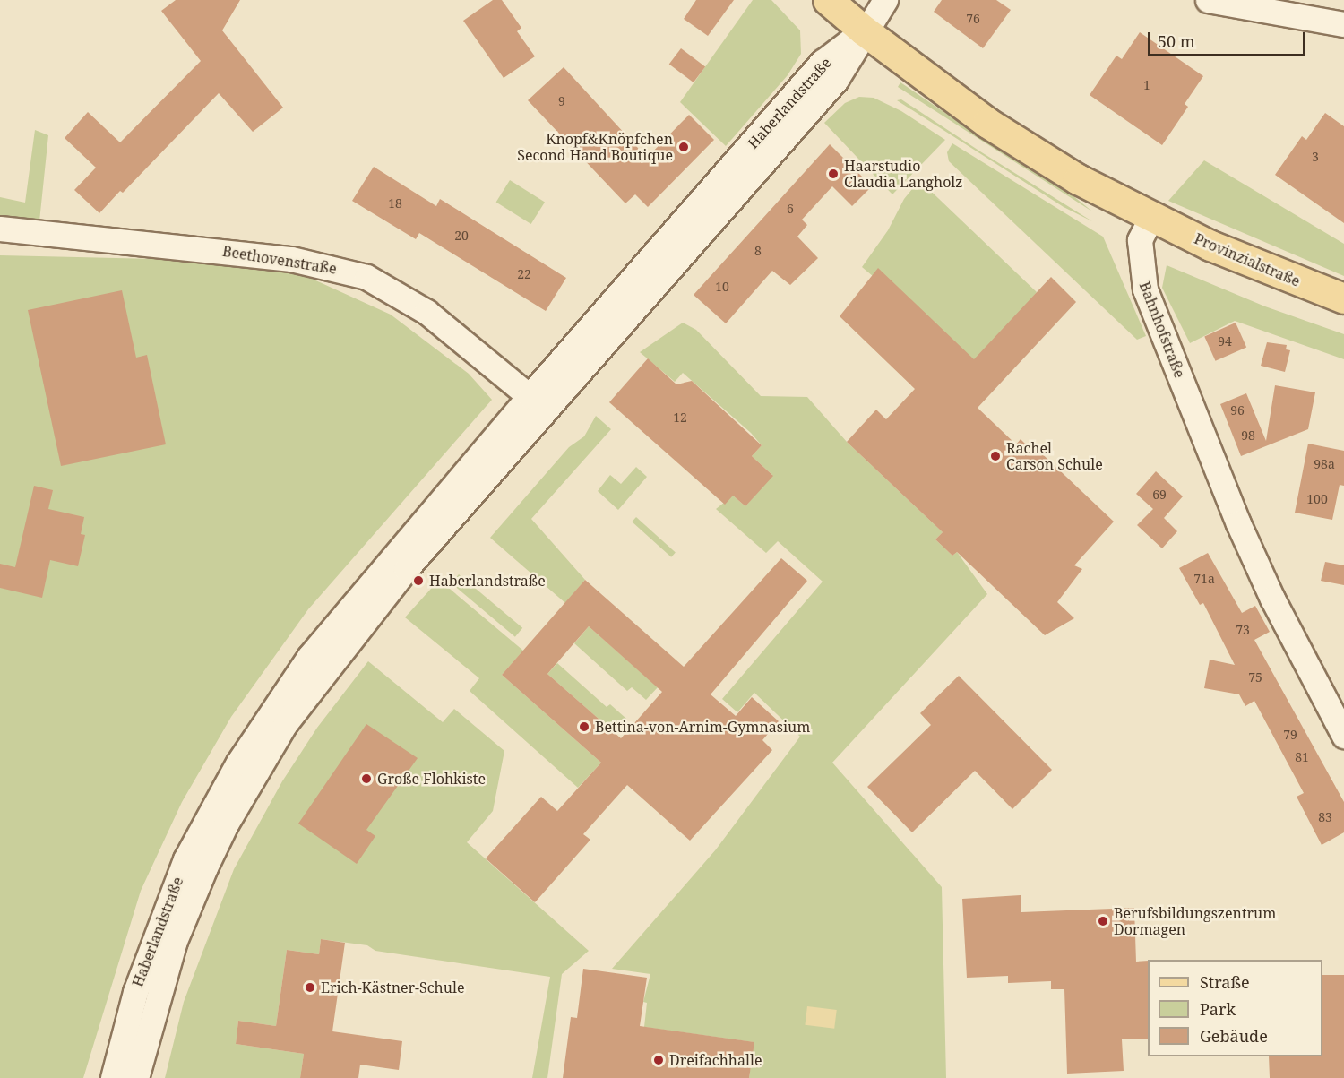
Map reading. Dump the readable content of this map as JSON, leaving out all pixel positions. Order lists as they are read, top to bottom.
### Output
{
  "streets": {
    "main road": ["Provinzialstraße"],
    "street": ["Haberlandstraße", "Beethovenstraße", "Bahnhofstraße"]
  },
  "crossings": [
    ["Haberlandstraße", "Beethovenstraße"],
    ["Provinzialstraße", "Bahnhofstraße"]
  ],
  "places": [
    "Knopf&Knöpfchen Second Hand Boutique",
    "Haarstudio Claudia Langholz",
    "Rachel Carson Schule",
    "Haberlandstraße",
    "Bettina-von-Arnim-Gymnasium",
    "Große Flohkiste",
    "Berufsbildungszentrum Dormagen",
    "Erich-Kästner-Schule",
    "Dreifachhalle"
  ],
  "house_numbers": [
    "76",
    "1",
    "9",
    "3",
    "18",
    "6",
    "20",
    "8",
    "22",
    "10",
    "94",
    "96",
    "12",
    "98",
    "98a",
    "69",
    "100",
    "71a",
    "73",
    "75",
    "79",
    "81",
    "83"
  ],
  "legend": ["Straße", "Park", "Gebäude"],
  "scale_bar": "50 m"
}
